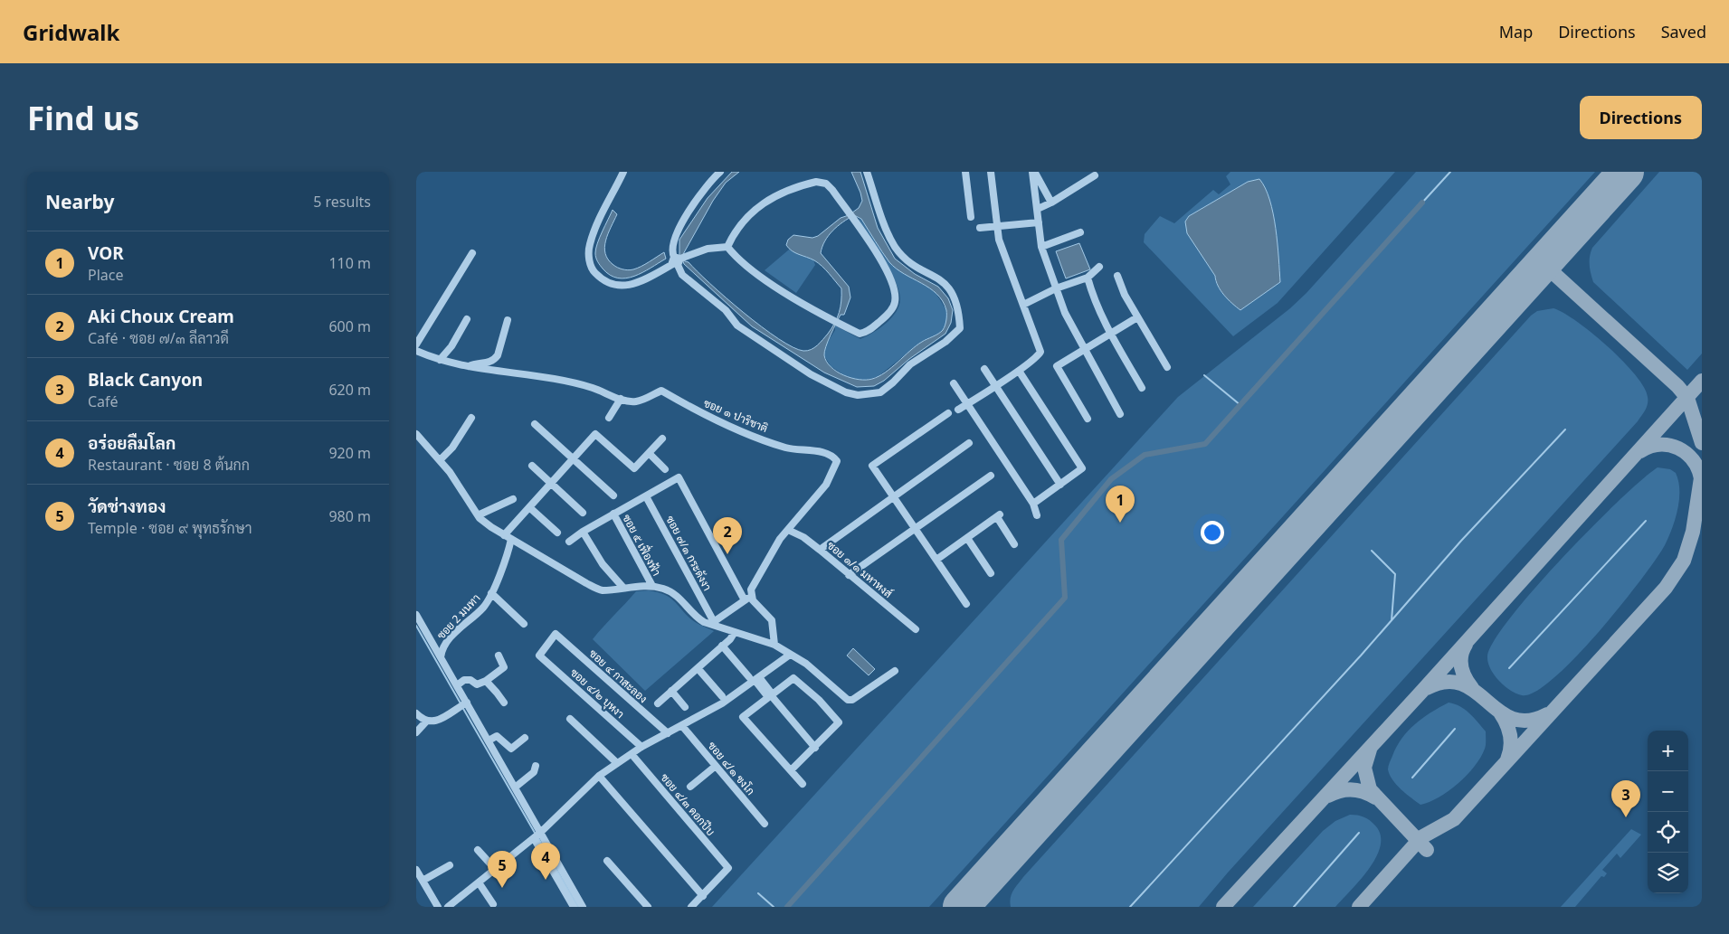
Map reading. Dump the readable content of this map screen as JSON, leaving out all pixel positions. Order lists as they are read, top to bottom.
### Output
{
  "streets": {
    "street": [
      "ซอย ๑ ปาริชาติ",
      "ซอย ๕ เฟื่องฟ้า",
      "ซอย ๗/๑ กระดังงา",
      "ซอย ๑/๑ มหาหงส์",
      "ซอย 2 มนทา",
      "ซอย ๔ กาสะลอง",
      "ซอย ๔/๒ บุหงา",
      "ซอย ๔/๑ ฃงโก",
      "ซอย ๔/๓ ดอกปีบ"
    ]
  },
  "crossings": [
    ["ซอย ๑ ปาริชาติ", "ซอย ๑/๑ มหาหงส์"],
    ["ซอย ๔ กาสะลอง", "ซอย ๔/๒ บุหงา"]
  ],
  "page": {
    "header": "Gridwalk",
    "nav": ["Map", "Directions", "Saved"],
    "buttons": "Directions",
    "title": "Find us",
    "heading": ["Nearby", "5 results"],
    "list": [
      {
        "mark": "1",
        "name": "VOR",
        "note": "Place",
        "value": "110 m"
      },
      {
        "mark": "2",
        "name": "Aki Choux Cream",
        "note": "Café · ซอย ๗/๓ ลีลาวดี",
        "value": "600 m"
      },
      {
        "mark": "3",
        "name": "Black Canyon",
        "note": "Café",
        "value": "620 m"
      },
      {
        "mark": "4",
        "name": "อร่อยลืมโลก",
        "note": "Restaurant · ซอย 8 ต้นกก",
        "value": "920 m"
      },
      {
        "mark": "5",
        "name": "วัดช่างทอง",
        "note": "Temple · ซอย ๙ พุทธรักษา",
        "value": "980 m"
      }
    ],
    "pins": [
      "1",
      "2",
      "3",
      "4",
      "5"
    ],
    "map_buttons": ["+", "−"]
  }
}
